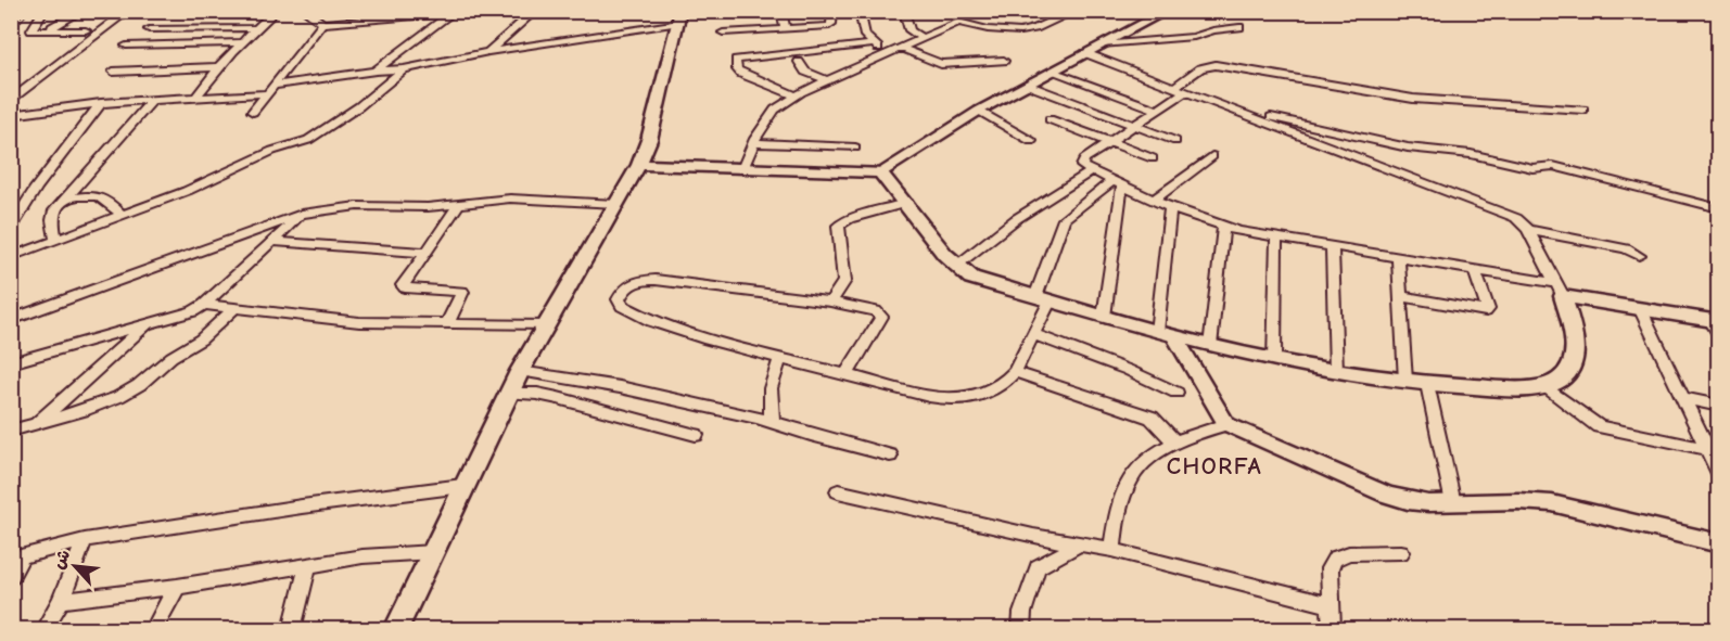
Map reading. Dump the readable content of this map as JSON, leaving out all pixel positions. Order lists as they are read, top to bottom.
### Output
{
  "districts": ["CHORFA"],
  "north": "top left"
}
